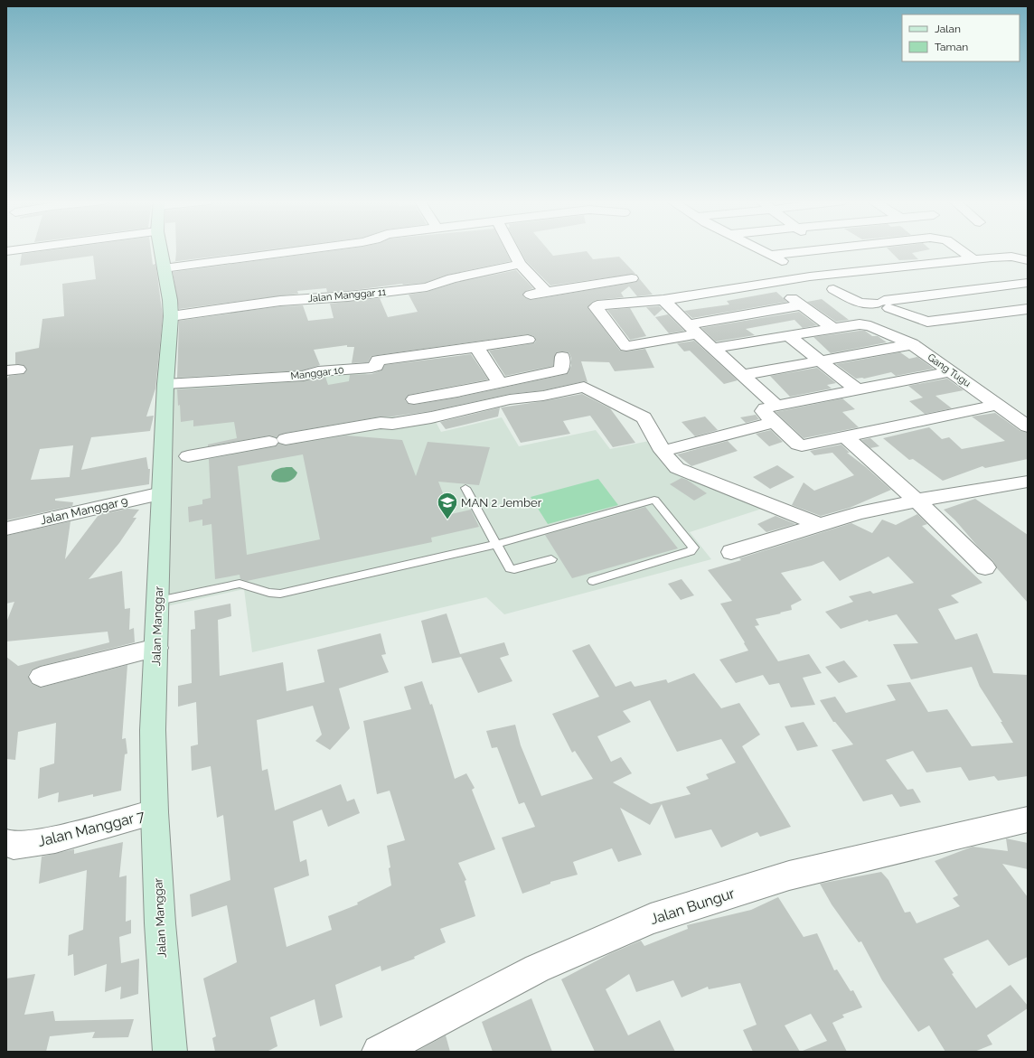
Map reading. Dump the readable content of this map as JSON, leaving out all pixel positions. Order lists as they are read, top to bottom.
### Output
{
  "streets": {
    "main road": ["Jalan Manggar"],
    "street": [
      "Jalan Manggar 11",
      "Gang Tugu",
      "Manggar 10",
      "Jalan Manggar 9",
      "Jalan Manggar 7",
      "Jalan Bungur"
    ]
  },
  "crossings": [
    ["Jalan Manggar 11", "Jalan Manggar"],
    ["Manggar 10", "Jalan Manggar"],
    ["Jalan Manggar 9", "Jalan Manggar"],
    ["Jalan Manggar", "Jalan Manggar 7"]
  ],
  "places": {
    "school or university": ["MAN 2 Jember"]
  },
  "legend": ["Jalan", "Taman"]
}
